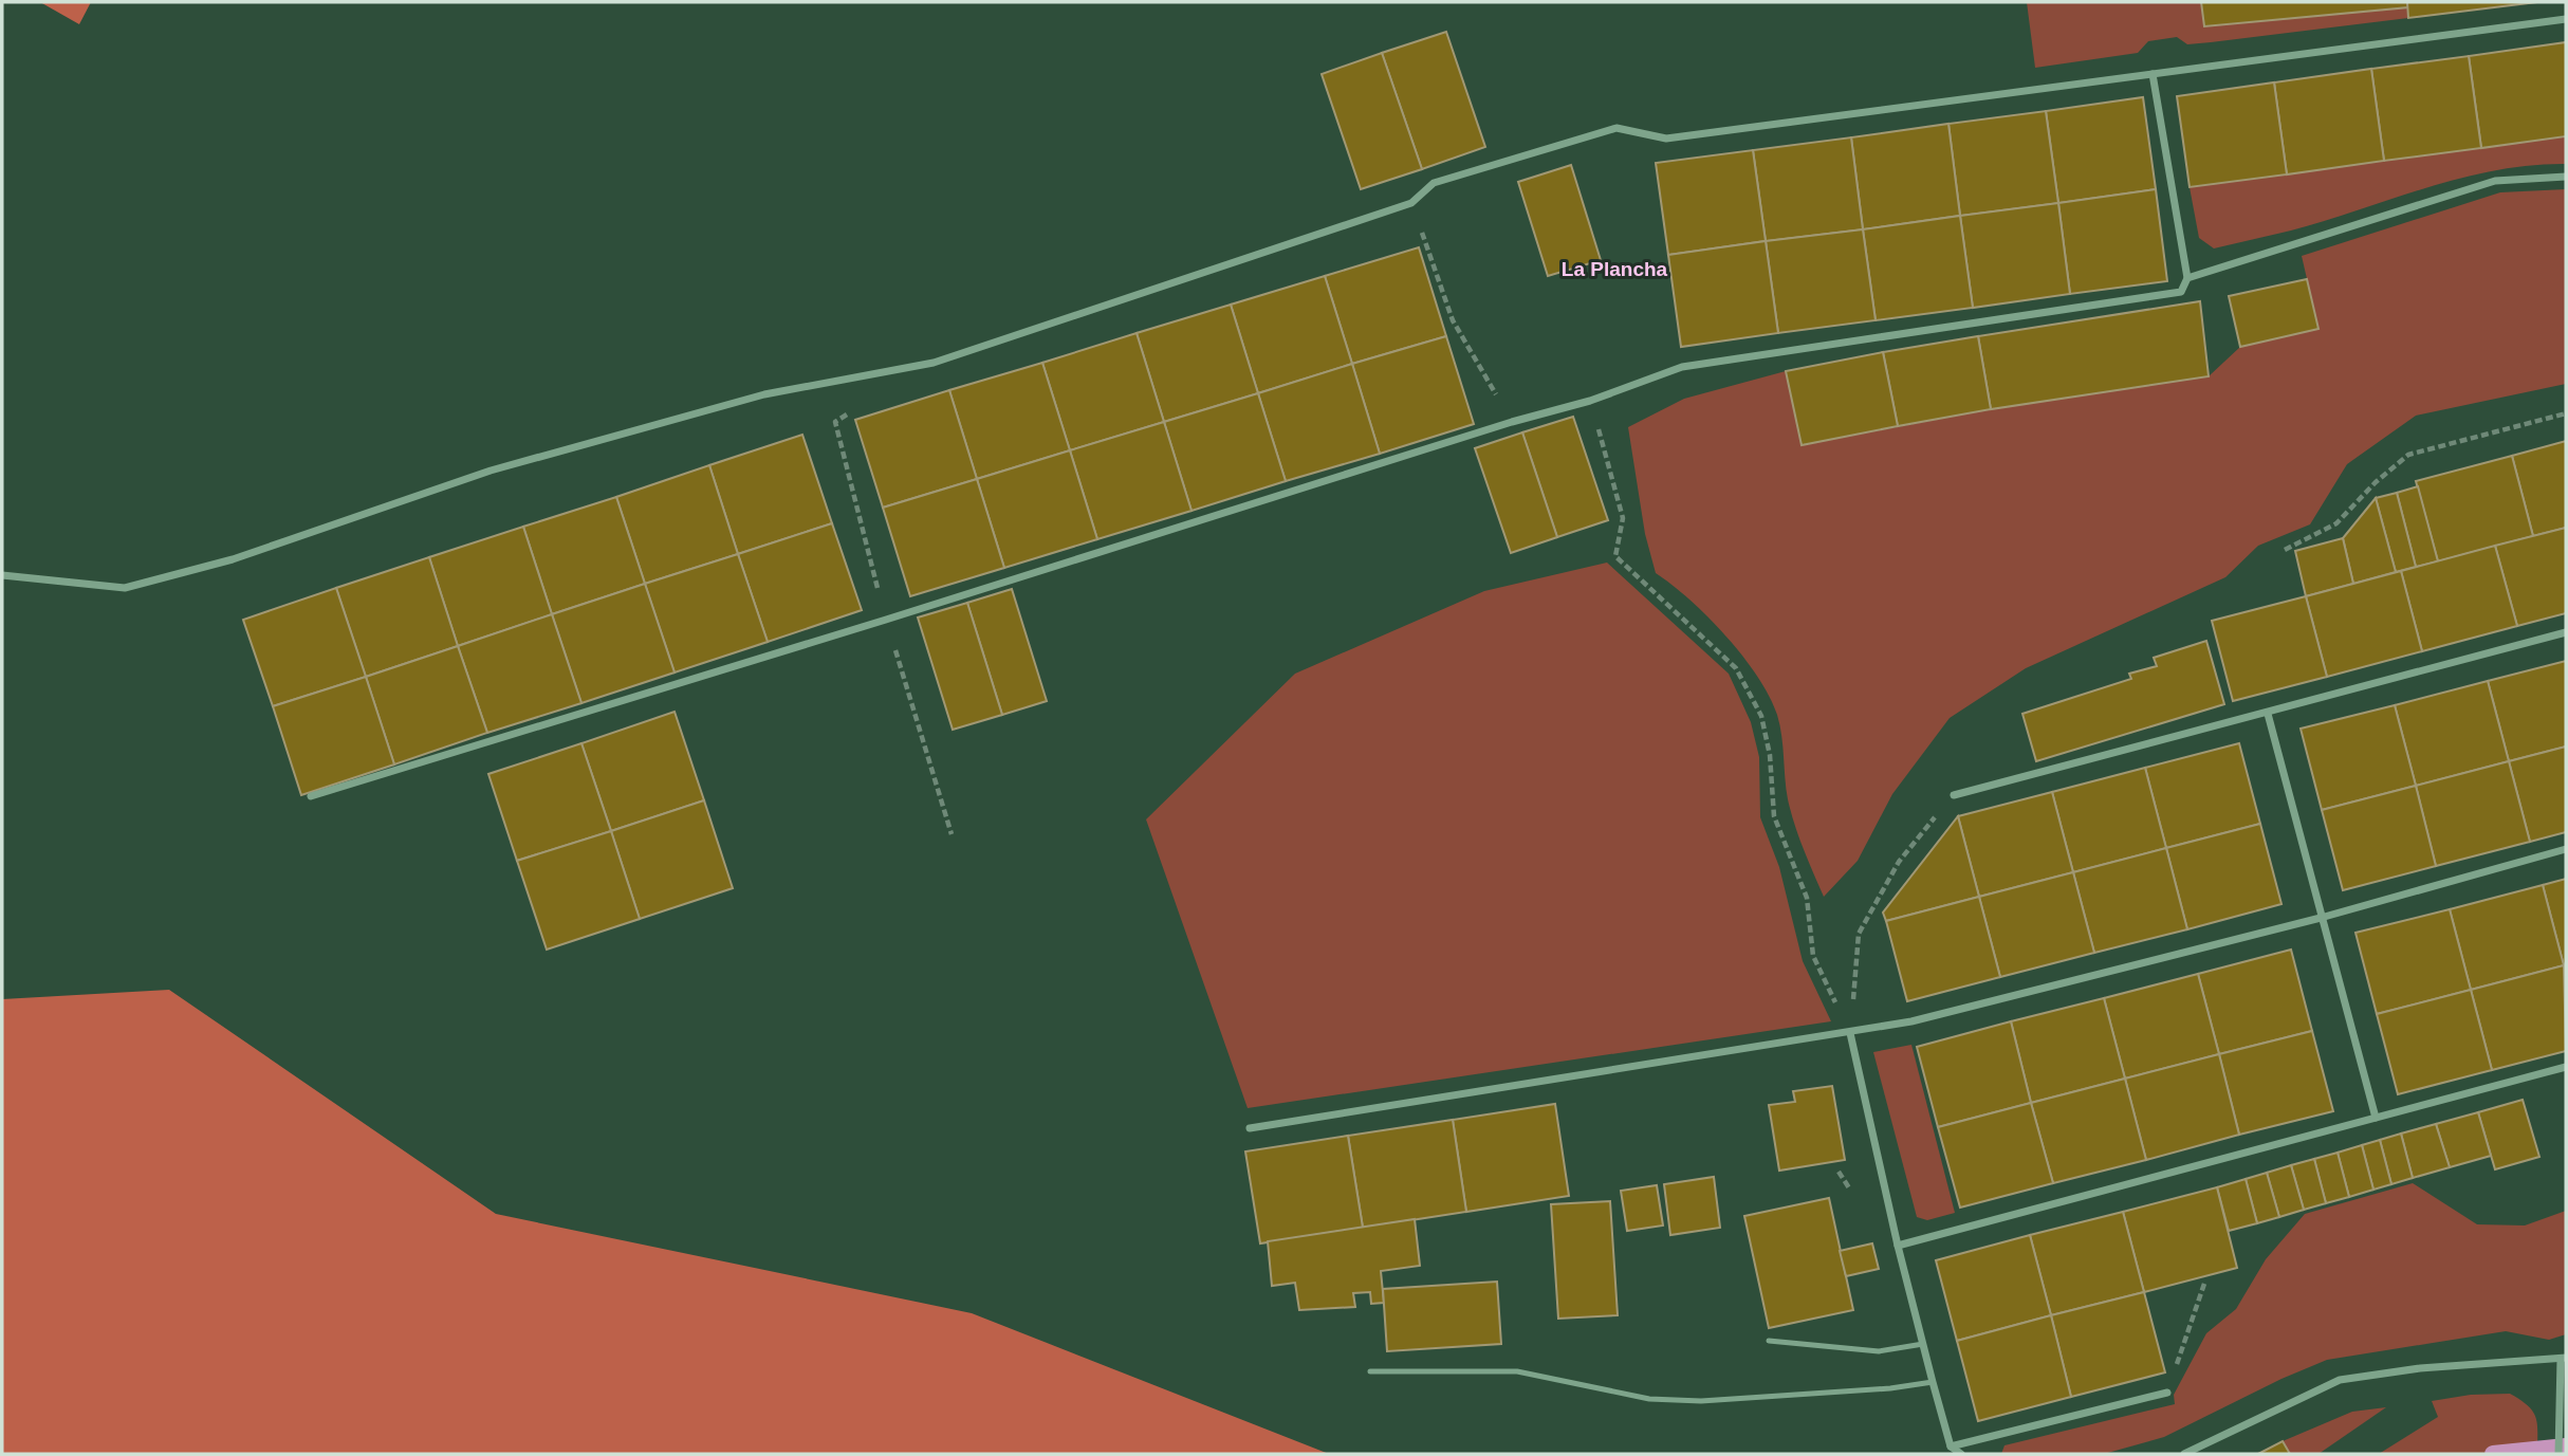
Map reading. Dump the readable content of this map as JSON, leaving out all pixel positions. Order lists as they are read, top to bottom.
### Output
{
  "districts": ["La Plancha"]
}
